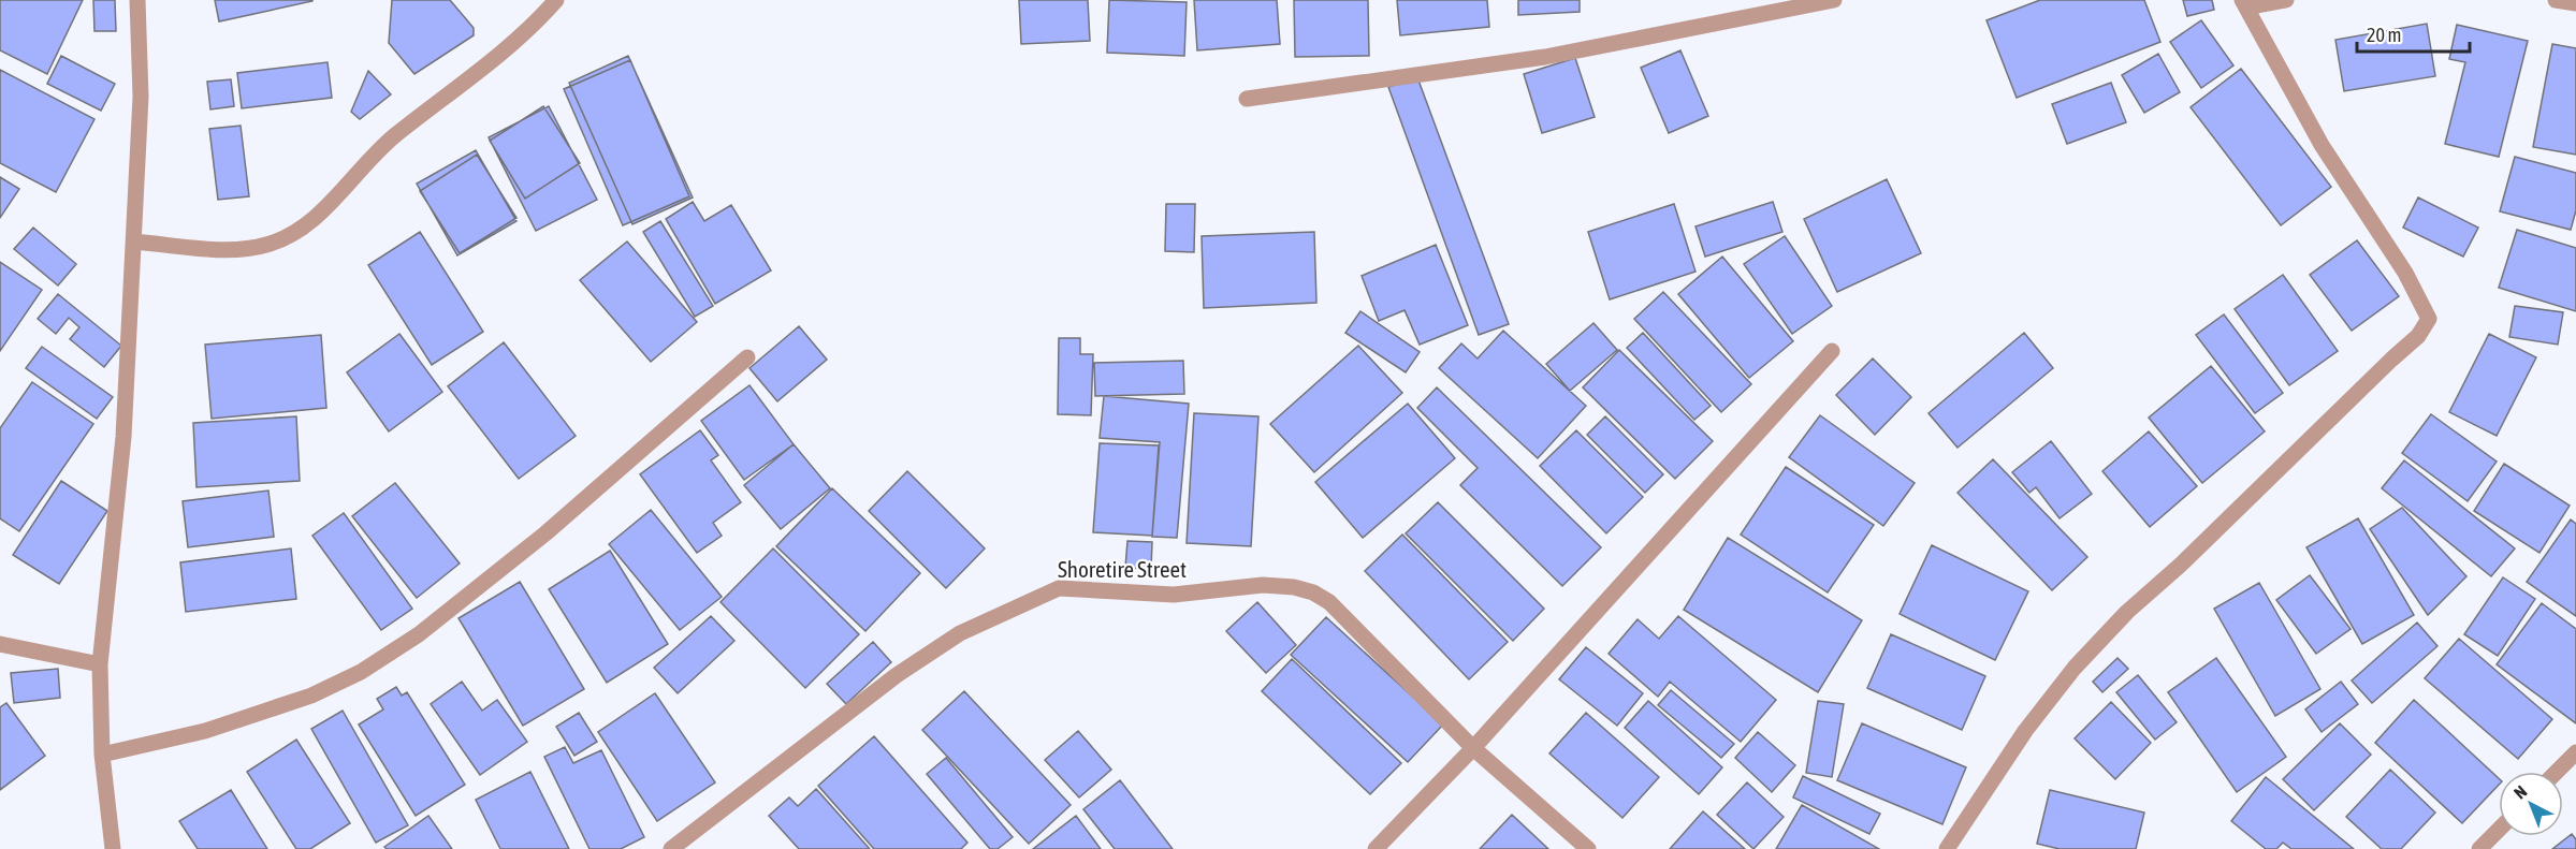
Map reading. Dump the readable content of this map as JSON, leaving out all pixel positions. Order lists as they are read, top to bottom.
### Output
{
  "streets": {
    "street": ["Shoretire Street"]
  },
  "scale_bar": "20 m",
  "north": "top left"
}
